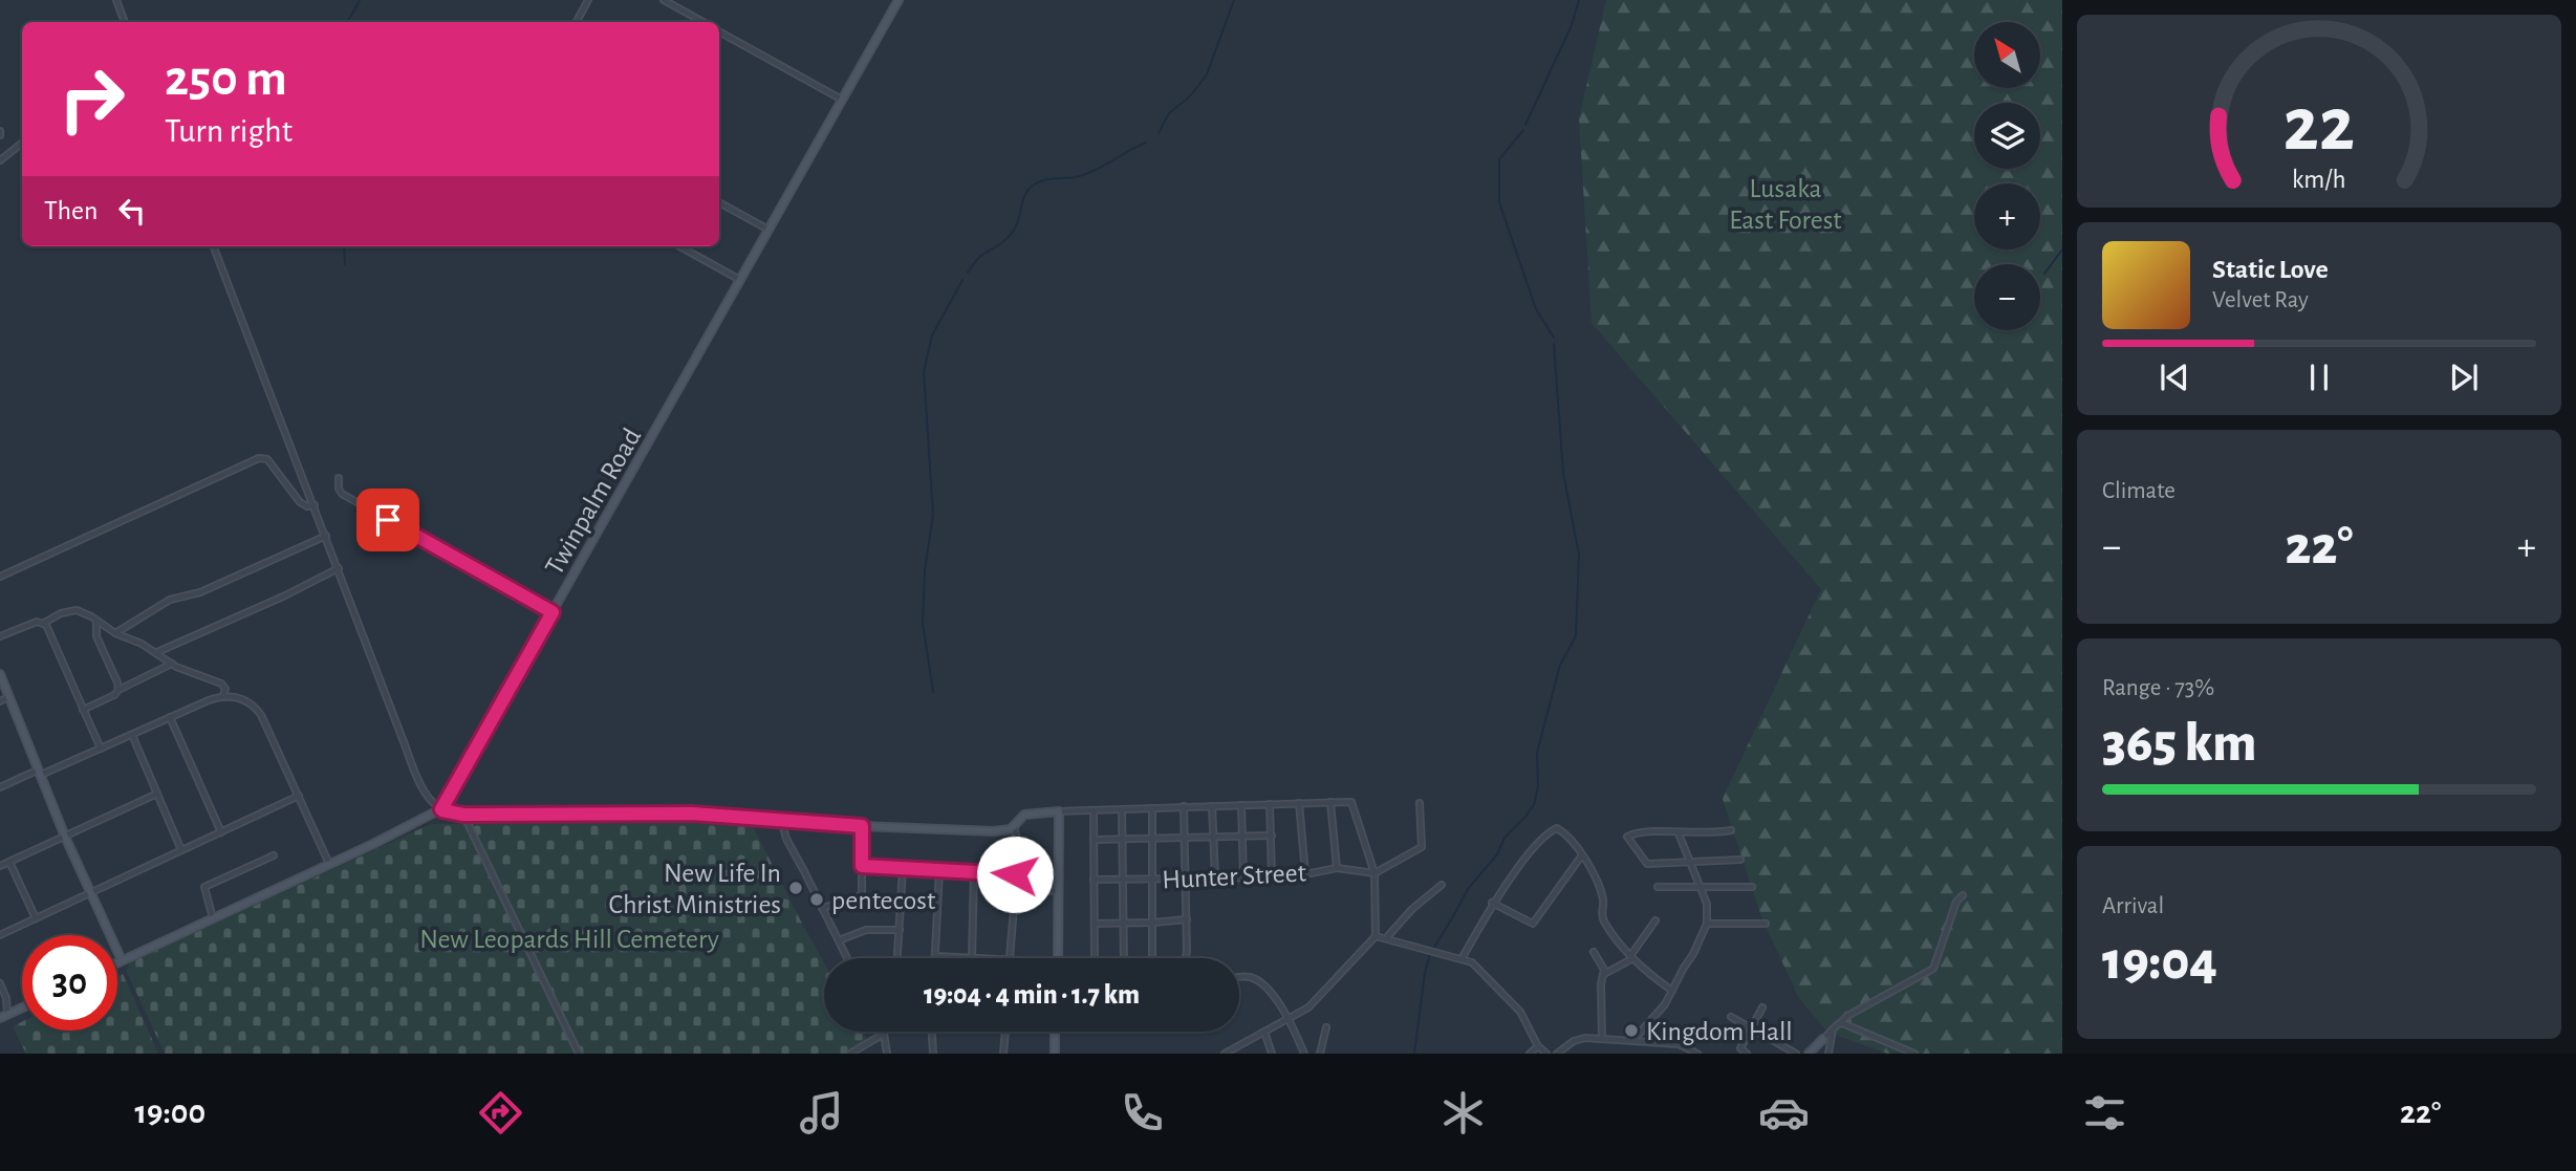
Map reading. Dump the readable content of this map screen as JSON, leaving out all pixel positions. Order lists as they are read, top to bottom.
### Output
{
  "streets": {
    "main road": ["Twinpalm Road"],
    "street": ["Hunter Street"]
  },
  "parks": ["Lusaka East Forest", "New Leopards Hill Cemetery"],
  "places": ["New Life In Christ Ministries", "pentecost", "Kingdom Hall"],
  "north": "top left",
  "page": {
    "map_buttons": ["+", "−"],
    "turn": ["250 m", "Turn right"],
    "then": "Then",
    "song": ["Static Love", "Velvet Ray"],
    "tile": [
      "Climate",
      ["Range · 73%", "365 km"],
      ["Arrival", "19:04"]
    ],
    "heat": ["−", "22°", "+"],
    "limit": "30",
    "trip": "19:04 · 4 min · 1.7 km",
    "tabs": ["19:00", "22°"],
    "gauge": ["22", "km/h"]
  }
}
